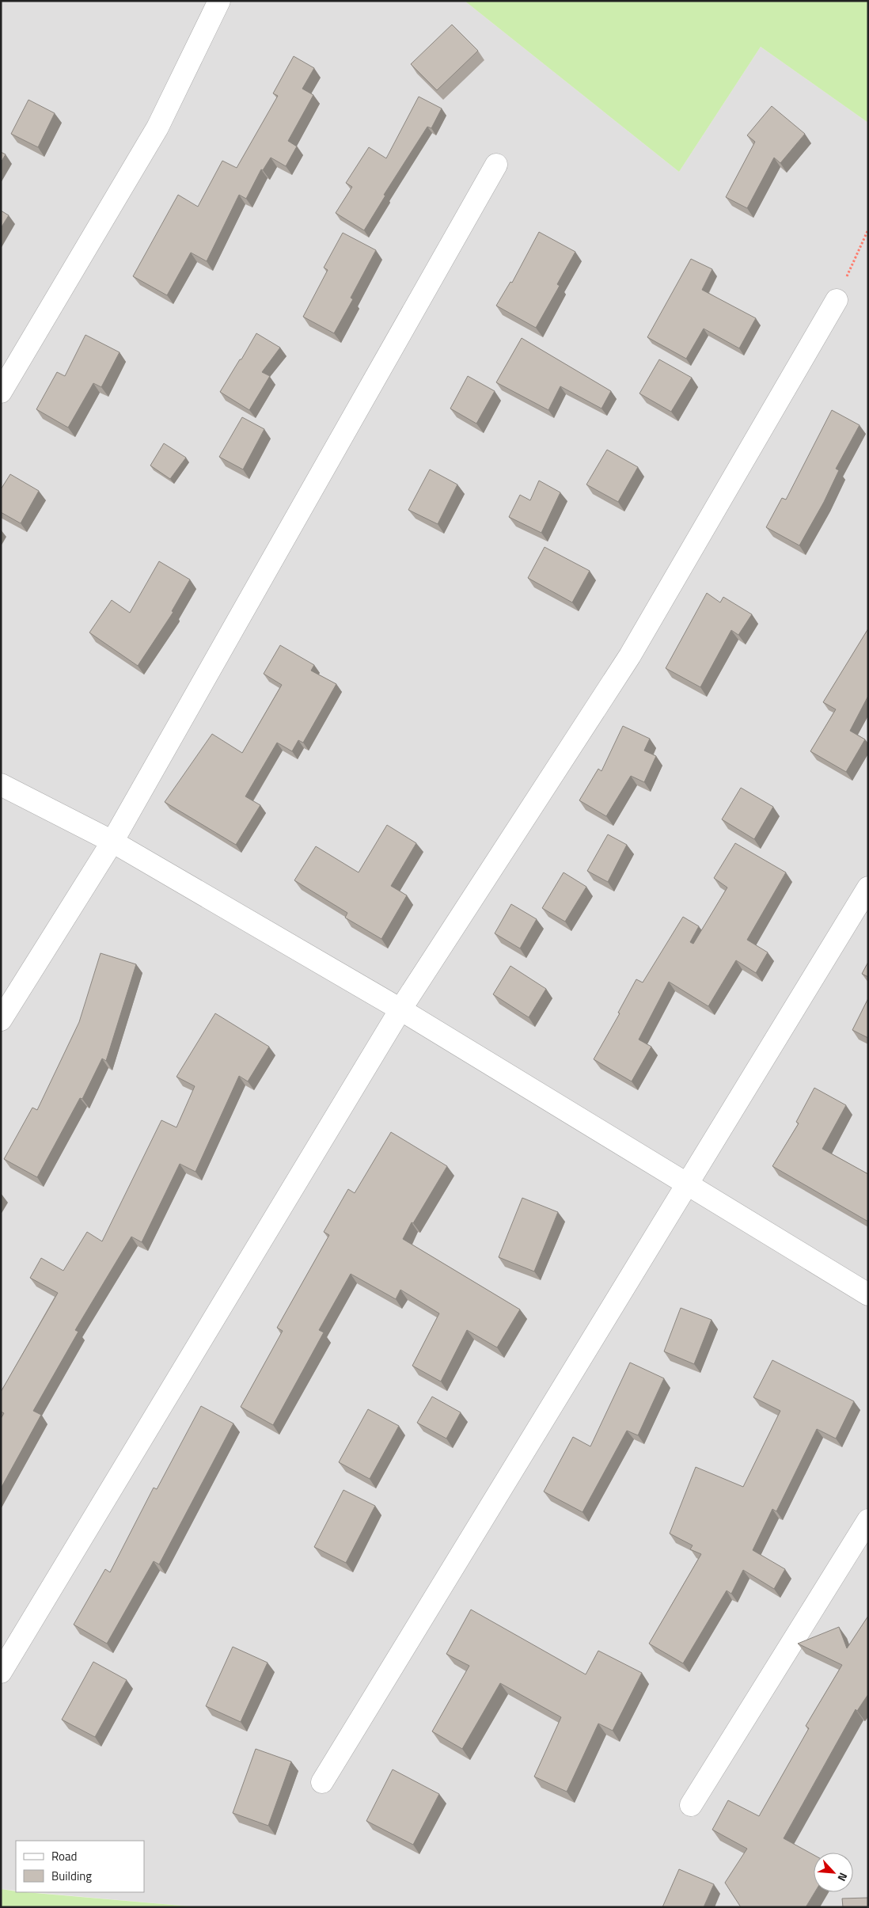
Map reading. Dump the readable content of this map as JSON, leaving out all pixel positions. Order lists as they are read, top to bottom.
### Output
{
  "legend": ["Road", "Building"],
  "north": "bottom right"
}
